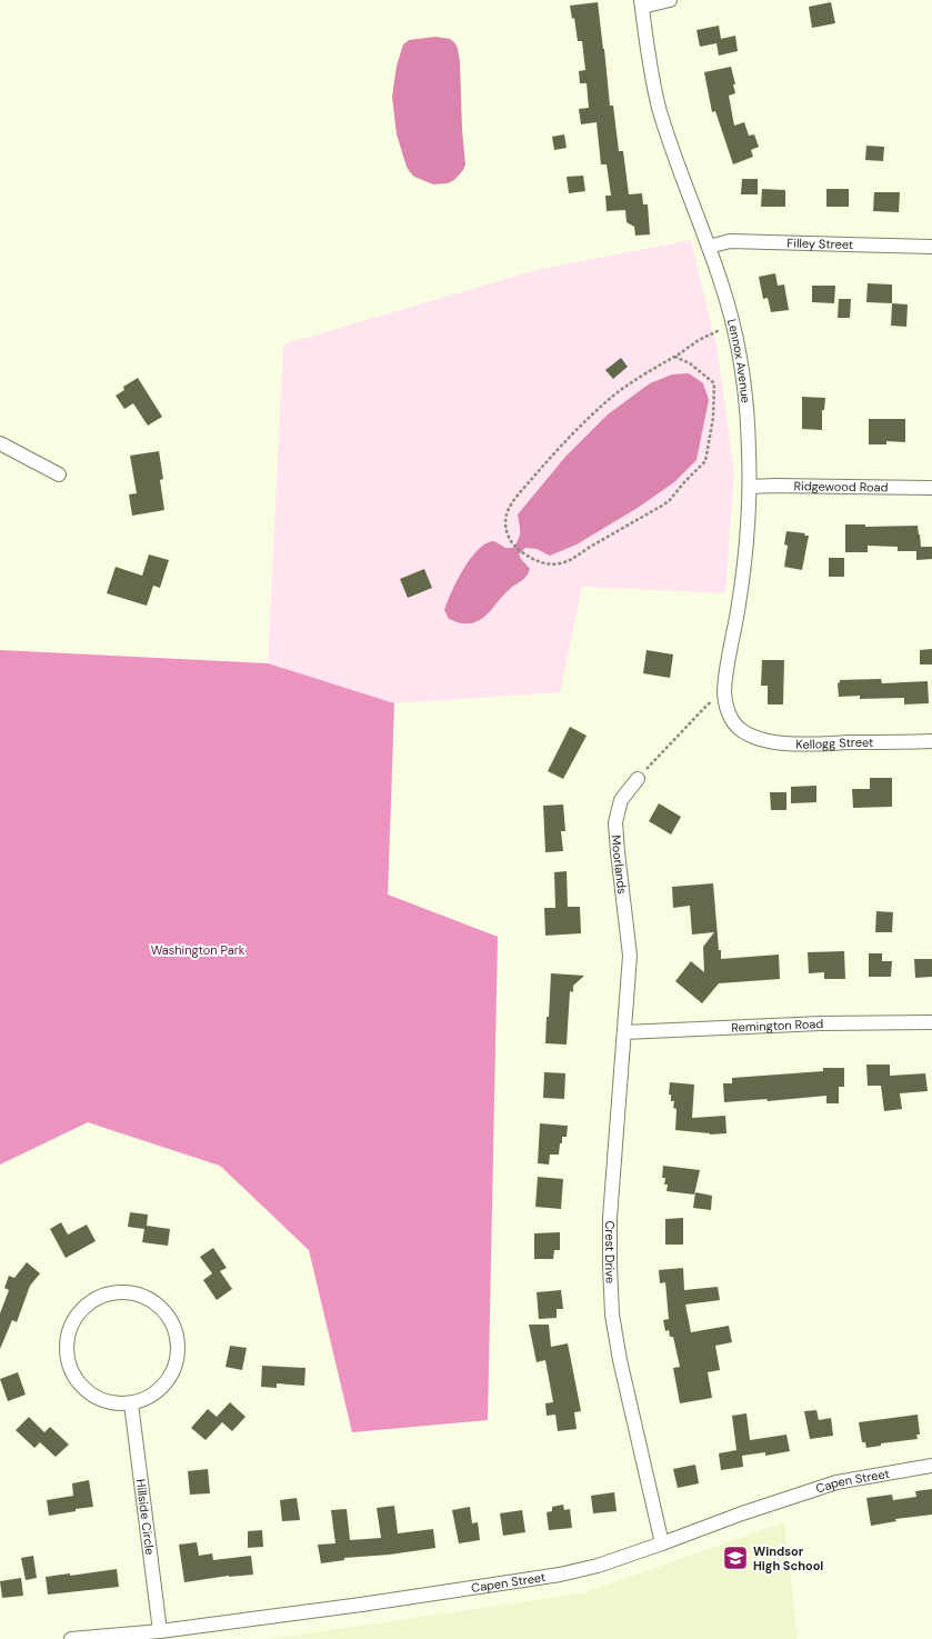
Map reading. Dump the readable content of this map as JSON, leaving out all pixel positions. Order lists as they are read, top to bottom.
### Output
{
  "streets": {
    "street": [
      "Filley Street",
      "Lennox Avenue",
      "Ridgewood Road",
      "Kellogg Street",
      "Moorlands",
      "Remington Road",
      "Crest Drive",
      "Capen Street",
      "Hillside Circle"
    ]
  },
  "crossings": [
    ["Filley Street", "Lennox Avenue"],
    ["Lennox Avenue", "Ridgewood Road"],
    ["Lennox Avenue", "Kellogg Street"],
    ["Moorlands", "Crest Drive"],
    ["Remington Road", "Crest Drive"],
    ["Crest Drive", "Capen Street"],
    ["Capen Street", "Hillside Circle"]
  ],
  "parks": ["Washington Park"],
  "places": {
    "school or university": ["Windsor High School"]
  }
}
